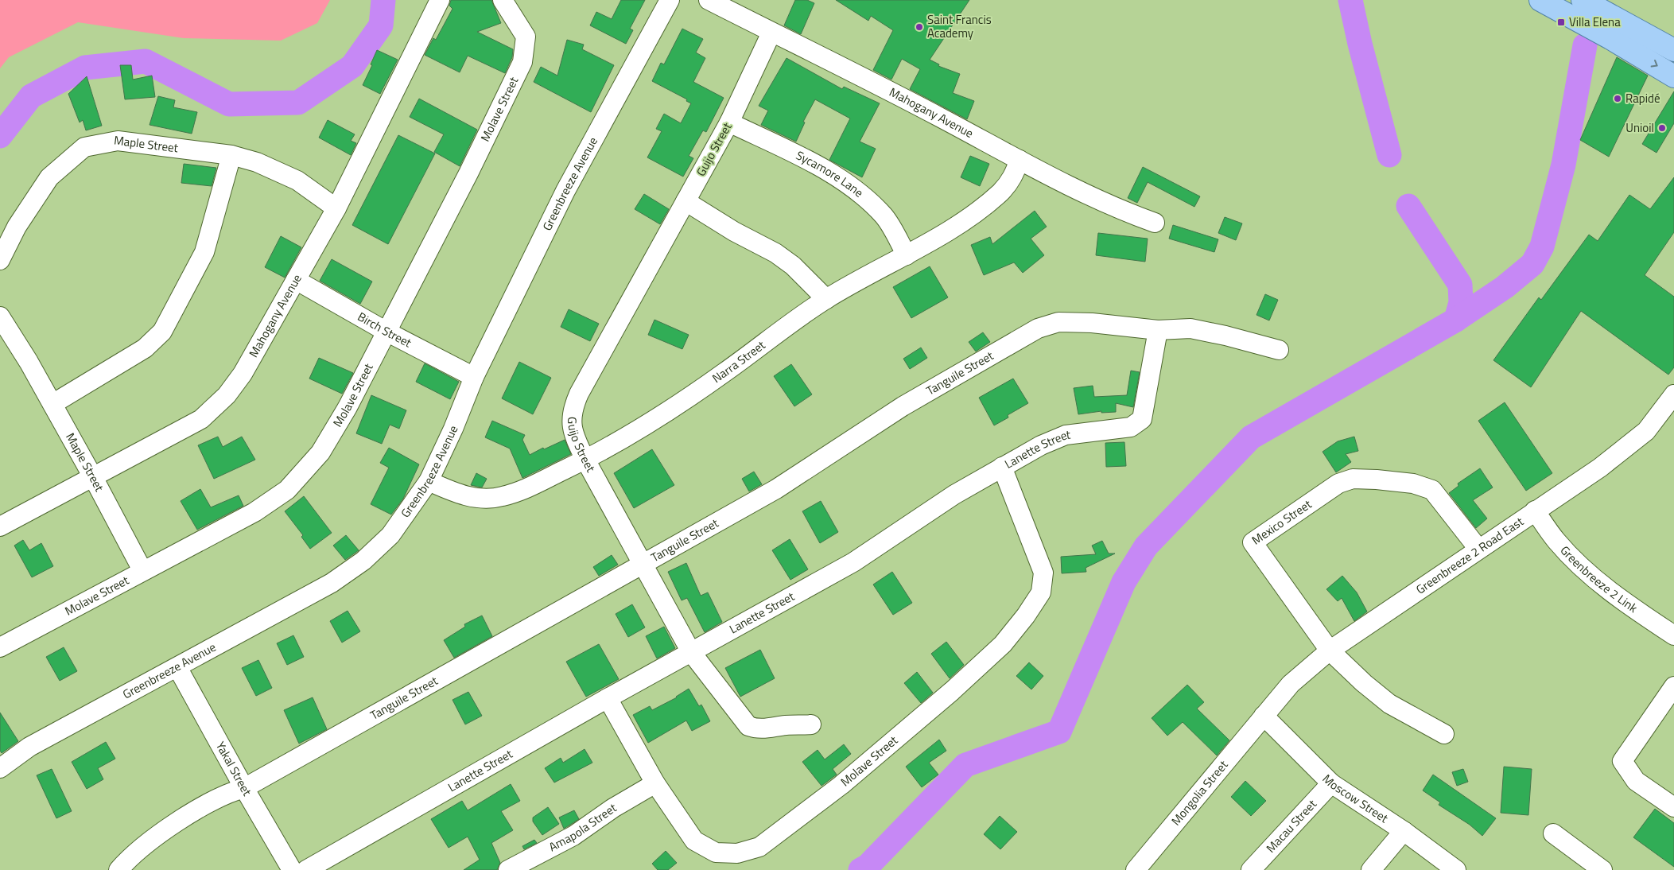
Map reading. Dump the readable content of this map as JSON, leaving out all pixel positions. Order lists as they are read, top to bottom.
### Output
{
  "streets": {
    "street": [
      "Molave Street",
      "Mahogany Avenue",
      "Maple Street",
      "Guijo Street",
      "Sycamore Lane",
      "Greenbreeze Avenue",
      "Birch Street",
      "Narra Street",
      "Tanguile Street",
      "Lanette Street",
      "Mexico Street",
      "Greenbreeze 2 Road East",
      "Greenbreeze 2 Link",
      "Yakal Street",
      "Mongolia Street",
      "Moscow Street",
      "Macau Street",
      "Amapola Street"
    ]
  },
  "crossings": [
    ["Molave Street", "Maple Street"],
    ["Molave Street", "Birch Street"],
    ["Molave Street", "Lanette Street"],
    ["Molave Street", "Amapola Street"],
    ["Mahogany Avenue", "Maple Street"],
    ["Mahogany Avenue", "Guijo Street"],
    ["Mahogany Avenue", "Birch Street"],
    ["Mahogany Avenue", "Narra Street"],
    ["Guijo Street", "Sycamore Lane"],
    ["Guijo Street", "Narra Street"],
    ["Guijo Street", "Tanguile Street"],
    ["Guijo Street", "Lanette Street"],
    ["Sycamore Lane", "Narra Street"],
    ["Greenbreeze Avenue", "Birch Street"],
    ["Greenbreeze Avenue", "Narra Street"],
    ["Greenbreeze Avenue", "Yakal Street"],
    ["Tanguile Street", "Lanette Street"],
    ["Tanguile Street", "Yakal Street"],
    ["Mexico Street", "Greenbreeze 2 Road East"],
    ["Greenbreeze 2 Road East", "Greenbreeze 2 Link"],
    ["Greenbreeze 2 Road East", "Mongolia Street"],
    ["Greenbreeze 2 Road East", "Moscow Street"],
    ["Mongolia Street", "Moscow Street"],
    ["Moscow Street", "Macau Street"]
  ],
  "places": {
    "transit": ["Villa Elena"],
    "other": ["Saint Francis Academy", "Rapidé", "Unioil"]
  }
}
